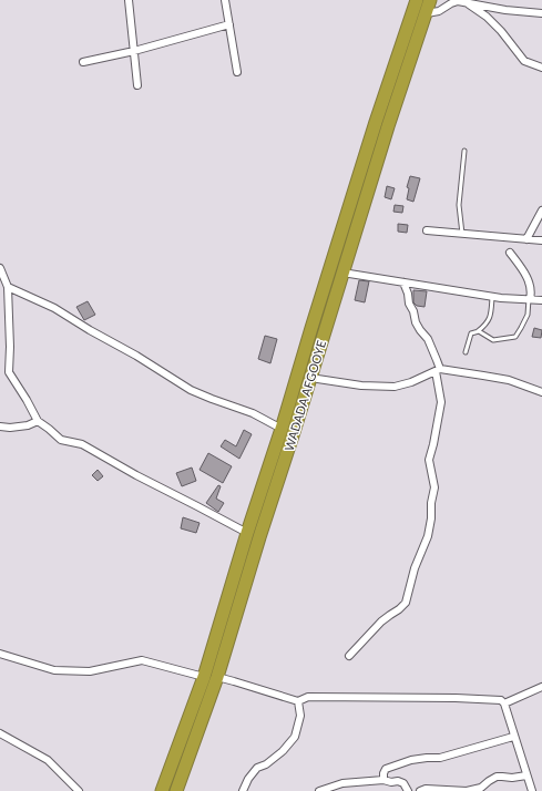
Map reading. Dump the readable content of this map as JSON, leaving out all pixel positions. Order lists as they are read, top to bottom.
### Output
{
  "streets": {
    "highway": ["WADADA AFGOOYE"]
  }
}
